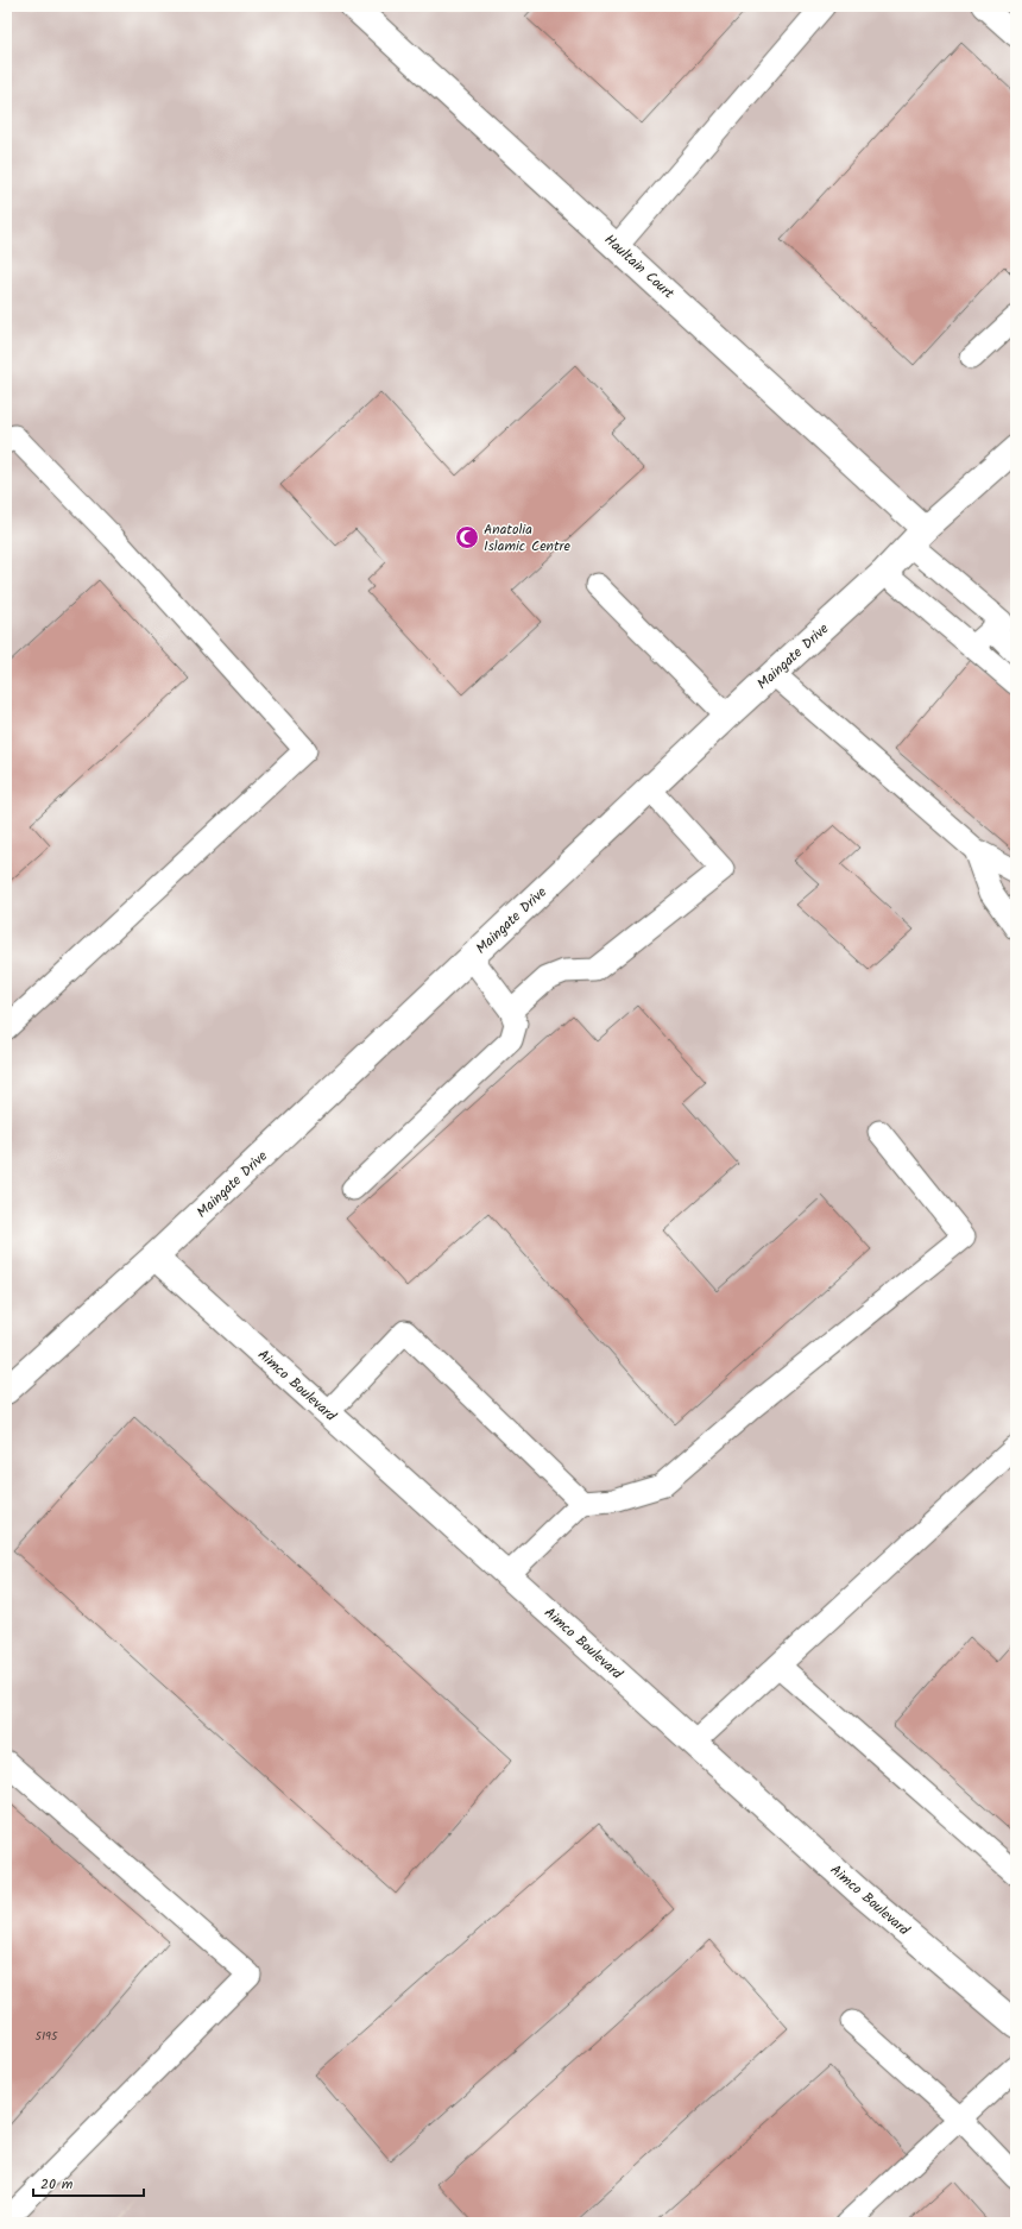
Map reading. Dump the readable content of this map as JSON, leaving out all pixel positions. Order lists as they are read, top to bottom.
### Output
{
  "streets": {
    "street": ["Haultain Court", "Maingate Drive", "Aimco Boulevard"]
  },
  "crossings": [
    ["Haultain Court", "Maingate Drive"],
    ["Maingate Drive", "Aimco Boulevard"]
  ],
  "places": {
    "mosque": ["Anatolia Islamic Centre"]
  },
  "house_numbers": ["5195"],
  "scale_bar": "20 m"
}
